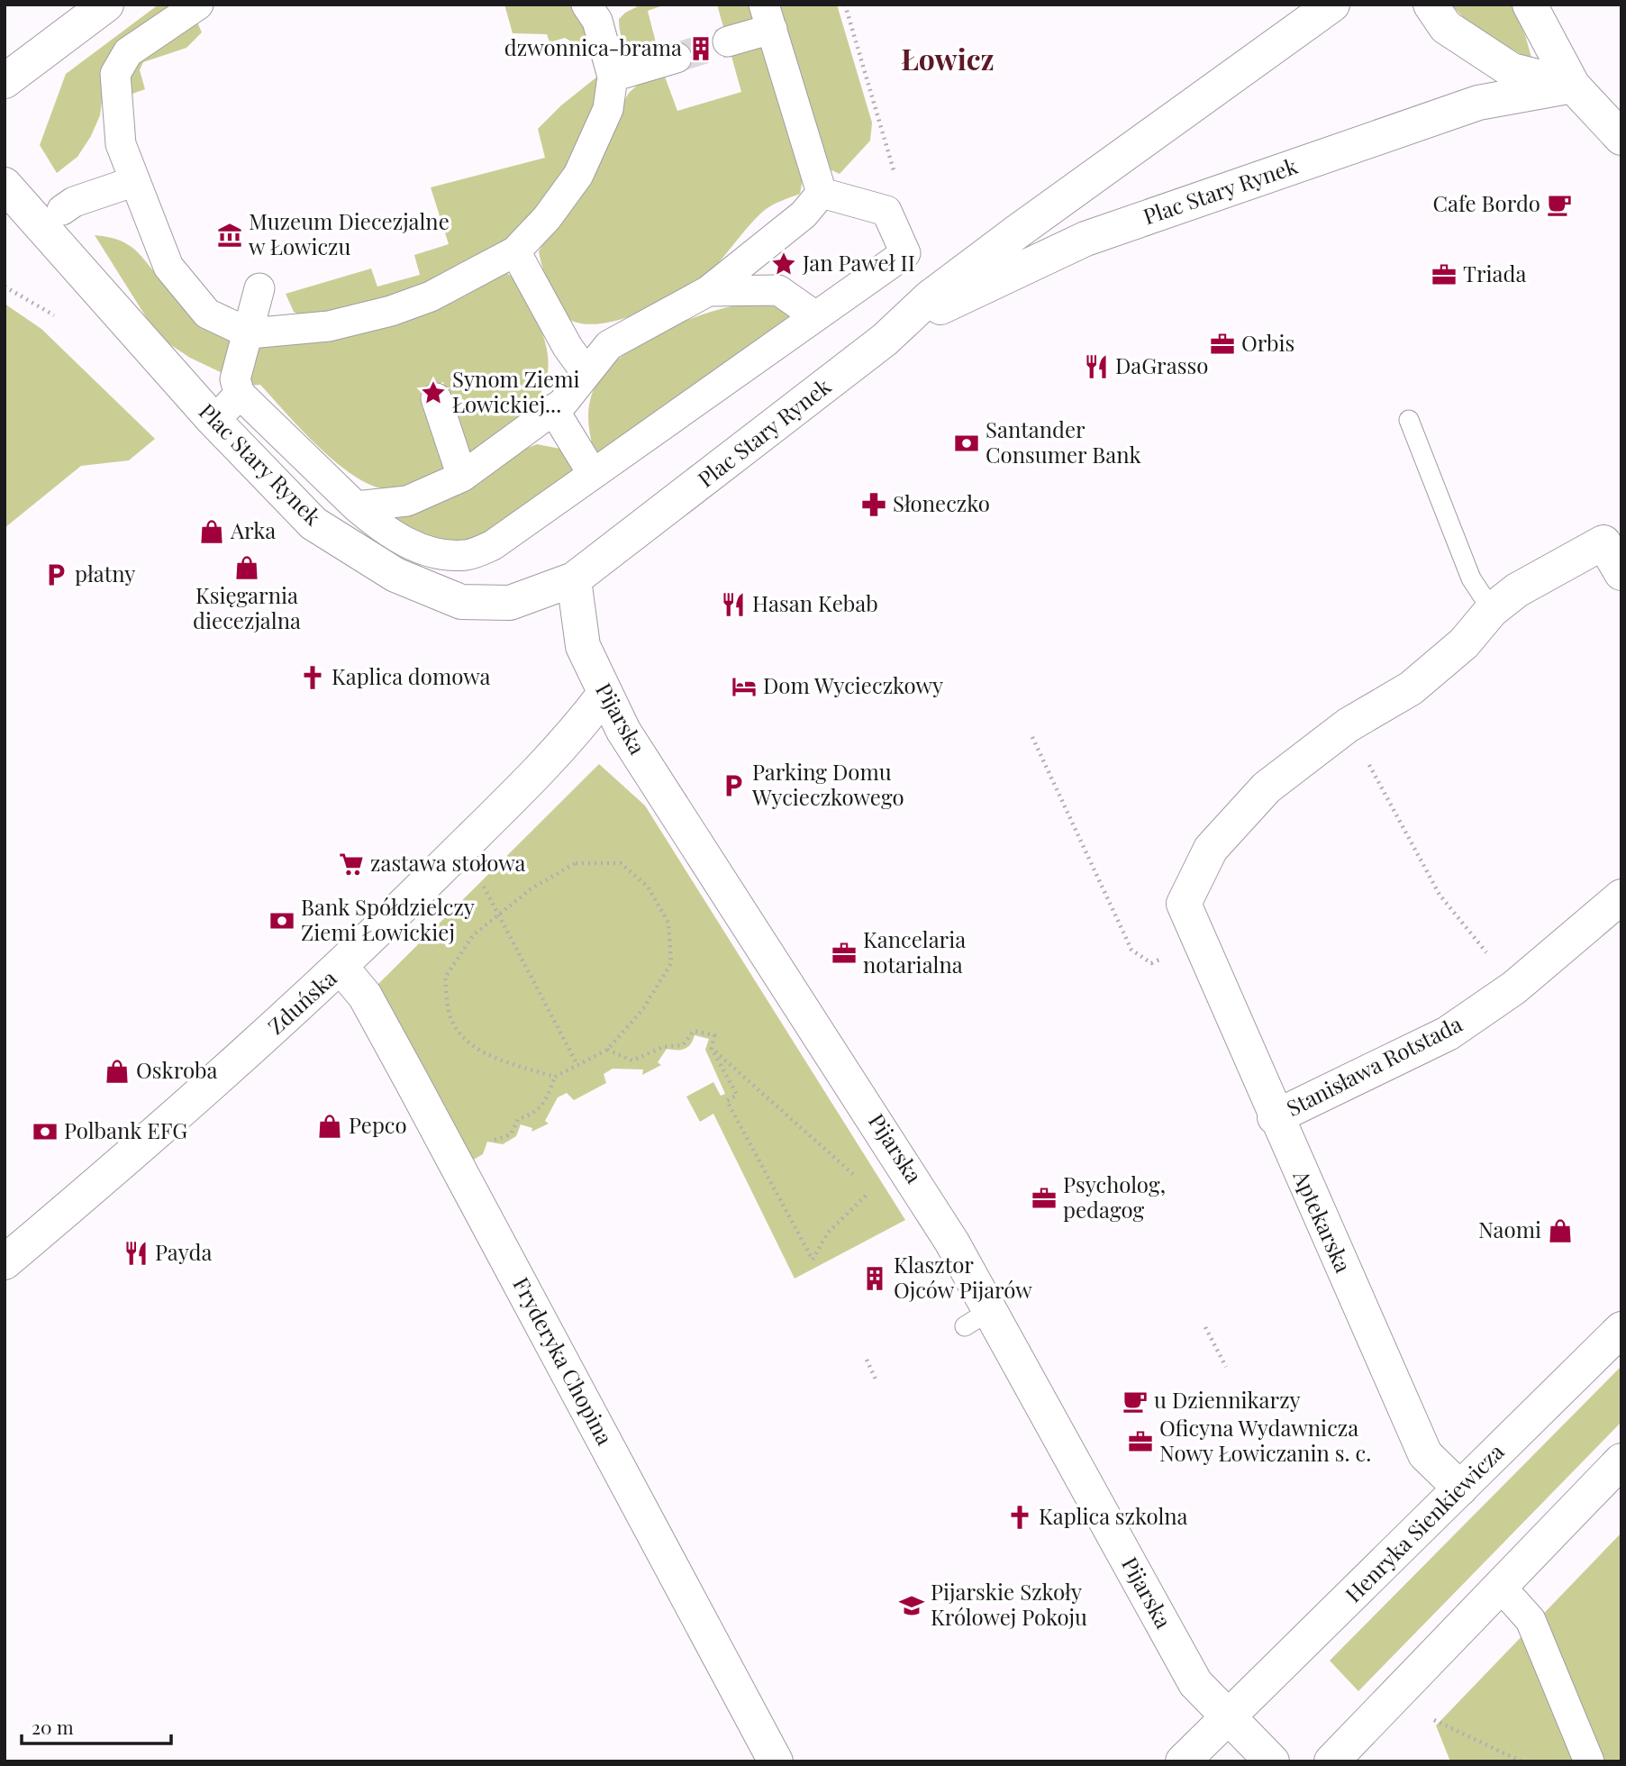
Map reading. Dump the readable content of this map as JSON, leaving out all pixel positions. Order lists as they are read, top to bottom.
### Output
{
  "streets": {
    "street": [
      "Plac Stary Rynek",
      "Pijarska",
      "Zduńska",
      "Stanisława Rotstada",
      "Aptekarska",
      "Fryderyka Chopina",
      "Henryka Sienkiewicza"
    ]
  },
  "crossings": [
    ["Plac Stary Rynek", "Pijarska"],
    ["Pijarska", "Zduńska"],
    ["Pijarska", "Henryka Sienkiewicza"],
    ["Zduńska", "Fryderyka Chopina"],
    ["Stanisława Rotstada", "Aptekarska"],
    ["Aptekarska", "Henryka Sienkiewicza"]
  ],
  "districts": ["Łowicz"],
  "places": {
    "building": ["dzwonnica-brama", "Klasztor Ojców Pijarów"],
    "cafe": ["Cafe Bordo", "u Dziennikarzy"],
    "museum": ["Muzeum Diecezjalne w Łowiczu"],
    "place": ["Jan Paweł II", "Synom Ziemi Łowickiej..."],
    "office": [
      "Triada",
      "Orbis",
      "Kancelaria notarialna",
      "Psycholog, pedagog",
      "Oficyna Wydawnicza Nowy Łowiczanin s. c."
    ],
    "restaurant": ["DaGrasso", "Hasan Kebab", "Payda"],
    "bank": ["Santander Consumer Bank", "Bank Spółdzielczy Ziemi Łowickiej", "Polbank EFG"],
    "pharmacy": ["Słoneczko"],
    "shop": [
      "Arka",
      "Księgarnia diecezjalna",
      "Oskroba",
      "Pepco",
      "Naomi"
    ],
    "parking": ["płatny", "Parking Domu Wycieczkowego"],
    "church": ["Kaplica domowa", "Kaplica szkolna"],
    "hotel": ["Dom Wycieczkowy"],
    "supermarket": ["zastawa stołowa"],
    "school or university": ["Pijarskie Szkoły Królowej Pokoju"]
  },
  "scale_bar": "20 m"
}
